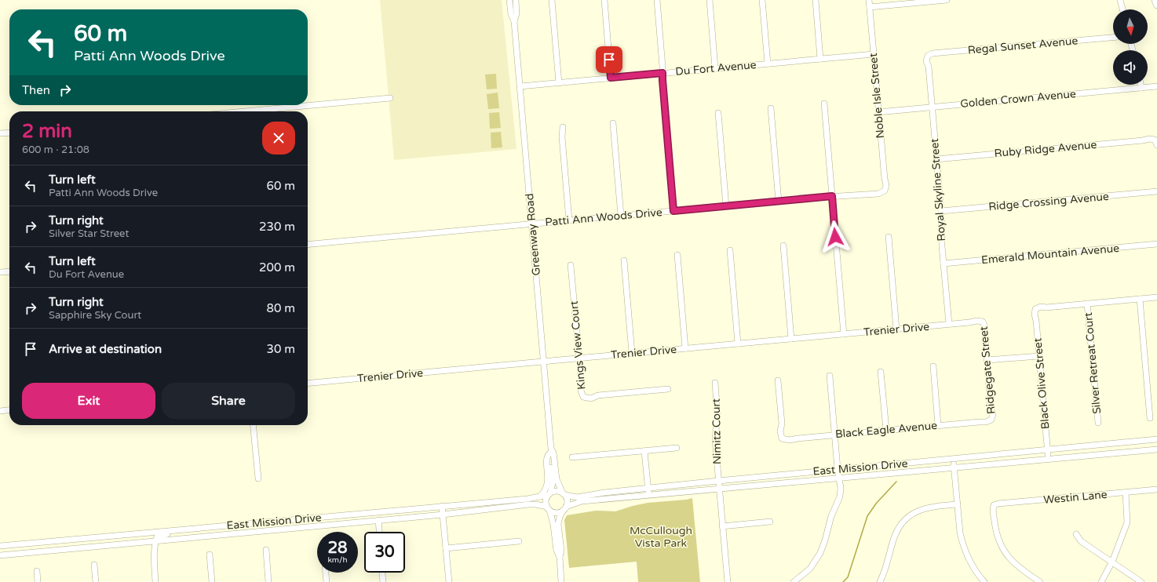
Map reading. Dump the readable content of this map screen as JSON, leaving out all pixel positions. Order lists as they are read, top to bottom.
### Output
{
  "streets": {
    "street": [
      "Regal Sunset Avenue",
      "Du Fort Avenue",
      "Noble Isle Street",
      "Golden Crown Avenue",
      "Ruby Ridge Avenue",
      "Royal Skyline Street",
      "Ridge Crossing Avenue",
      "Patti Ann Woods Drive",
      "Greenway Road",
      "Emerald Mountain Avenue",
      "Trenier Drive",
      "Kings View Court",
      "Silver Retreat Court",
      "Ridgegate Street",
      "Black Olive Street",
      "Black Eagle Avenue",
      "Nimitz Court",
      "East Mission Drive",
      "Westin Lane"
    ]
  },
  "crossings": [
    ["Regal Sunset Avenue", "Royal Skyline Street"],
    ["Du Fort Avenue", "Noble Isle Street"],
    ["Du Fort Avenue", "Greenway Road"],
    ["Noble Isle Street", "Golden Crown Avenue"],
    ["Noble Isle Street", "Patti Ann Woods Drive"],
    ["Golden Crown Avenue", "Royal Skyline Street"],
    ["Ruby Ridge Avenue", "Royal Skyline Street"],
    ["Royal Skyline Street", "Ridge Crossing Avenue"],
    ["Royal Skyline Street", "Emerald Mountain Avenue"],
    ["Royal Skyline Street", "Trenier Drive"],
    ["Patti Ann Woods Drive", "Greenway Road"],
    ["Greenway Road", "Trenier Drive"],
    ["Greenway Road", "East Mission Drive"],
    ["Trenier Drive", "Kings View Court"],
    ["Trenier Drive", "Ridgegate Street"],
    ["Silver Retreat Court", "Black Olive Street"],
    ["Ridgegate Street", "Black Eagle Avenue"],
    ["Black Olive Street", "East Mission Drive"],
    ["Nimitz Court", "East Mission Drive"]
  ],
  "parks": ["McCullough Vista Park"],
  "north": "bottom",
  "page": {
    "turn": ["60 m", "Patti Ann Woods Drive"],
    "then": "Then",
    "heading": ["2 min", "600 m · 21:08"],
    "list": [
      {
        "name": "Turn left",
        "note": "Patti Ann Woods Drive",
        "value": "60 m"
      },
      {
        "name": "Turn right",
        "note": "Silver Star Street",
        "value": "230 m"
      },
      {
        "name": "Turn left",
        "note": "Du Fort Avenue",
        "value": "200 m"
      },
      {
        "name": "Turn right",
        "note": "Sapphire Sky Court",
        "value": "80 m"
      },
      {
        "name": "Arrive at destination",
        "value": "30 m"
      }
    ],
    "buttons": ["Exit", "Share"],
    "speed": "28 km/h",
    "limit": "30"
  }
}
